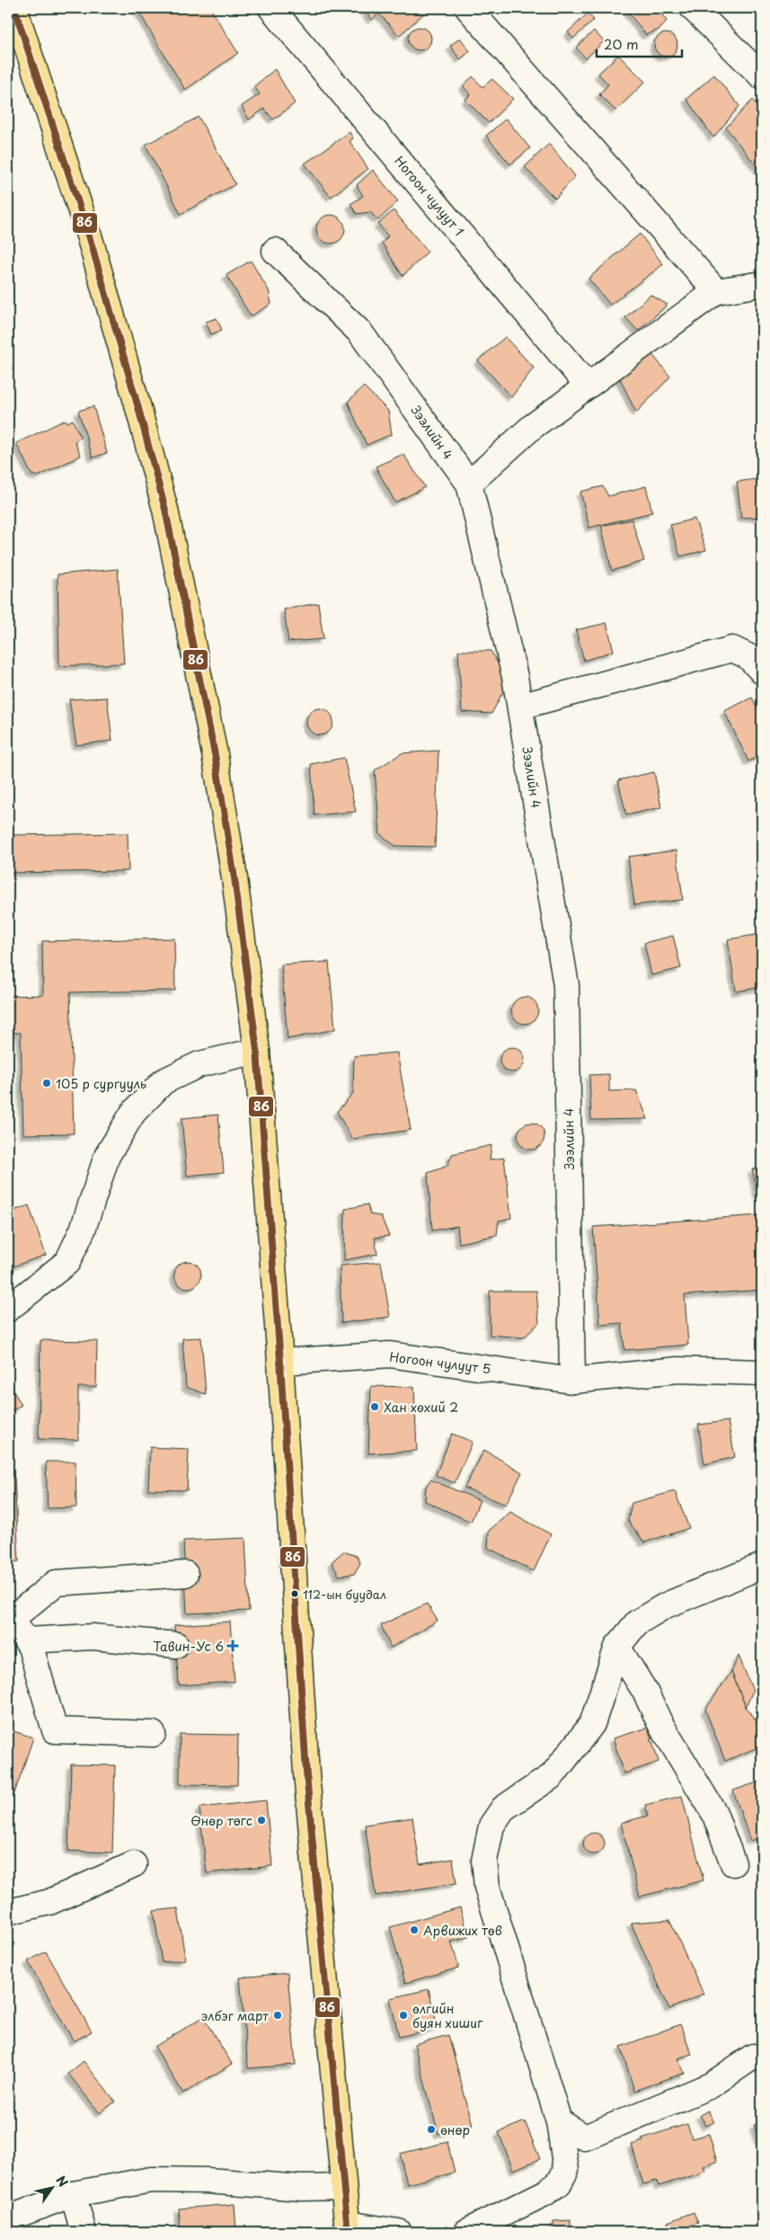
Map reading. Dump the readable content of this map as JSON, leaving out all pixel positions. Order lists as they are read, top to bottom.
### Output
{
  "streets": {
    "street": ["Ногоон чулуут 1", "Зээлийн 4", "Ногоон чулуут 5"]
  },
  "crossings": [
    ["Зээлийн 4", "Ногоон чулуут 5"]
  ],
  "places": {
    "other": [
      "105 р сургууль",
      "Хан хөхий 2",
      "112-ын буудал",
      "Өнөр төгс",
      "Арвижих төв",
      "элбэг март",
      "өлгийн буян хишиг",
      "өнөр"
    ],
    "health": ["Тавин-Ус 6"]
  },
  "lines": ["transit line 86"],
  "scale_bar": "20 m",
  "north": "top right"
}
